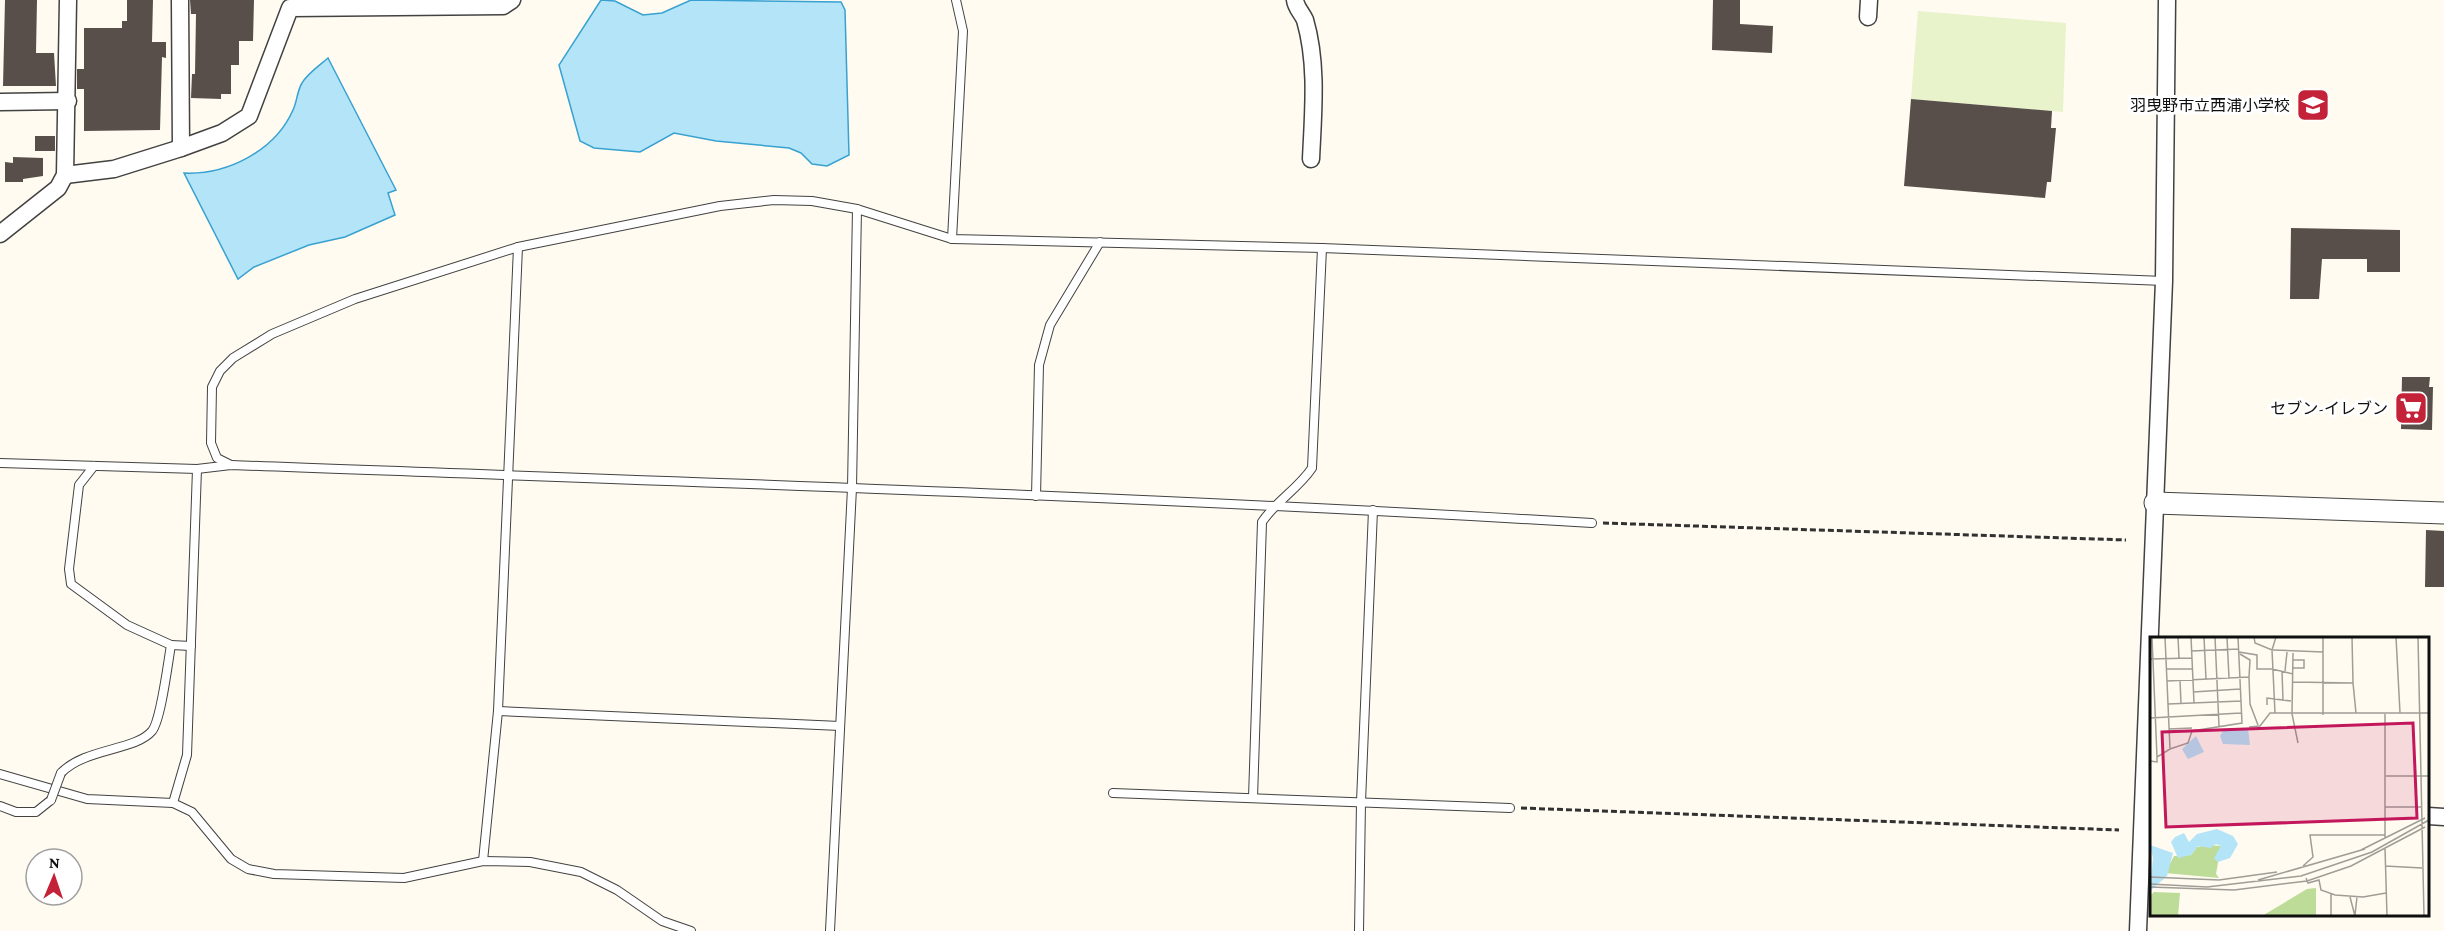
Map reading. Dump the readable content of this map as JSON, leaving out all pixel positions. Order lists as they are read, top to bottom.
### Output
{
  "places": {
    "school or university": ["羽曳野市立西浦小学校"],
    "supermarket": ["セブン-イレブン"]
  },
  "north": "top"
}
